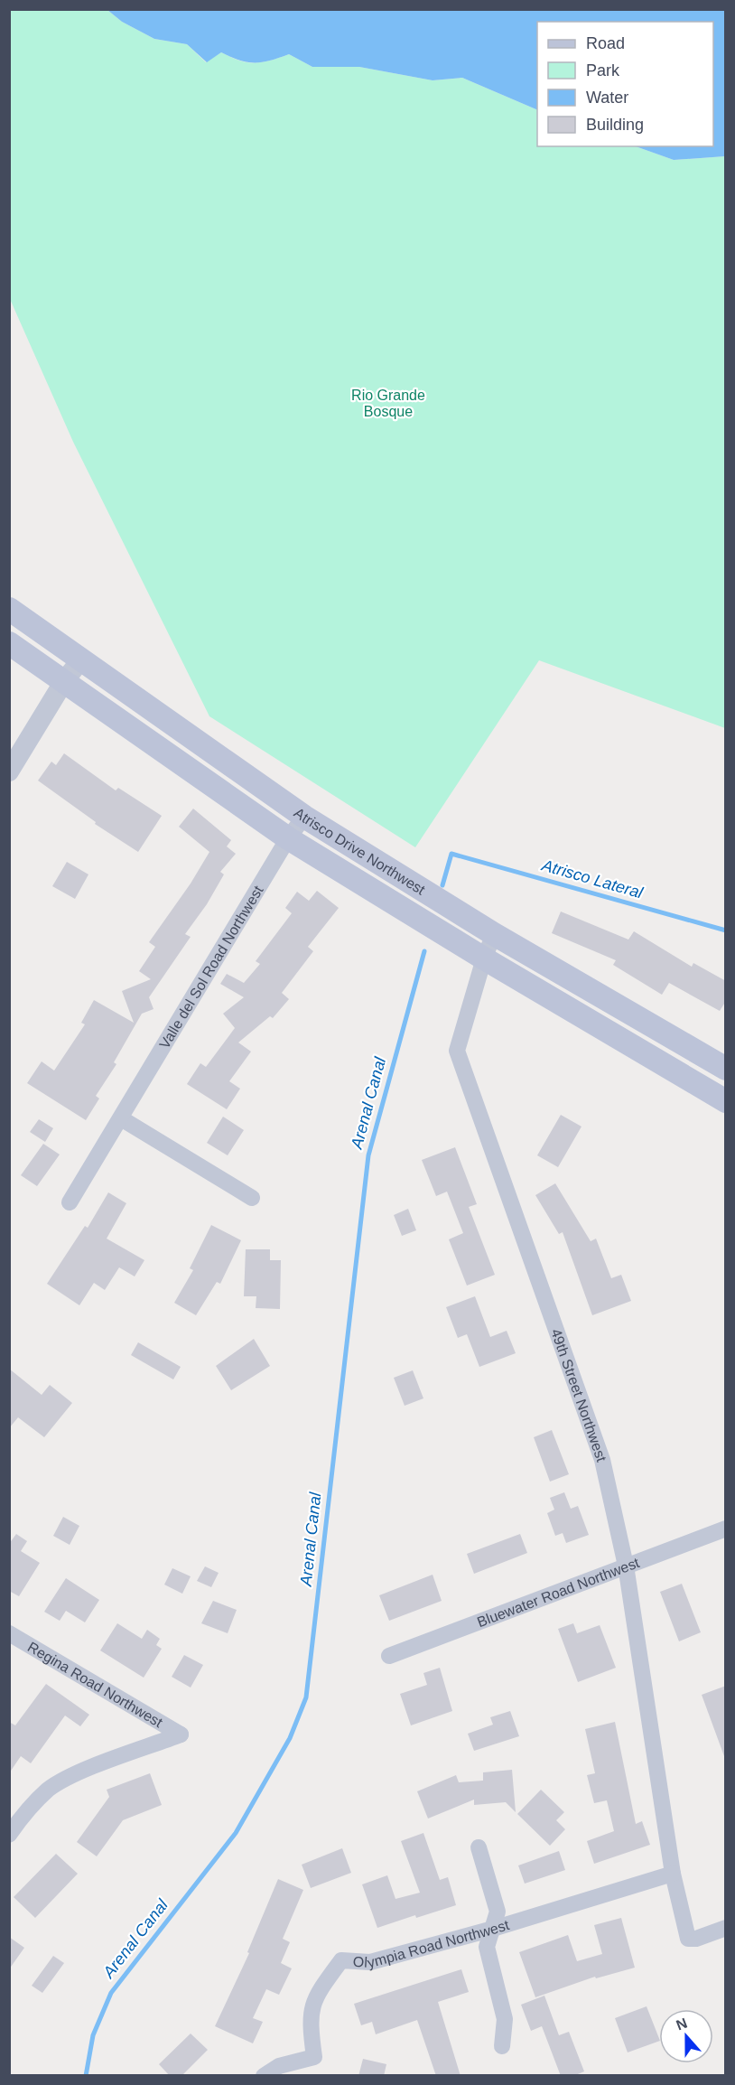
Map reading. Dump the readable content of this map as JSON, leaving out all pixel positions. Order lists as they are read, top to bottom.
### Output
{
  "streets": {
    "main road": ["Atrisco Drive Northwest"],
    "street": [
      "Valle del Sol Road Northwest",
      "49th Street Northwest",
      "Bluewater Road Northwest",
      "Regina Road Northwest",
      "Olympia Road Northwest"
    ]
  },
  "crossings": [
    ["Atrisco Drive Northwest", "Valle del Sol Road Northwest"],
    ["Atrisco Drive Northwest", "49th Street Northwest"],
    ["49th Street Northwest", "Bluewater Road Northwest"],
    ["49th Street Northwest", "Olympia Road Northwest"]
  ],
  "water": ["Atrisco Lateral", "Arenal Canal"],
  "parks": ["Rio Grande Bosque"],
  "legend": [
    "Road",
    "Park",
    "Water",
    "Building"
  ],
  "north": "top"
}
